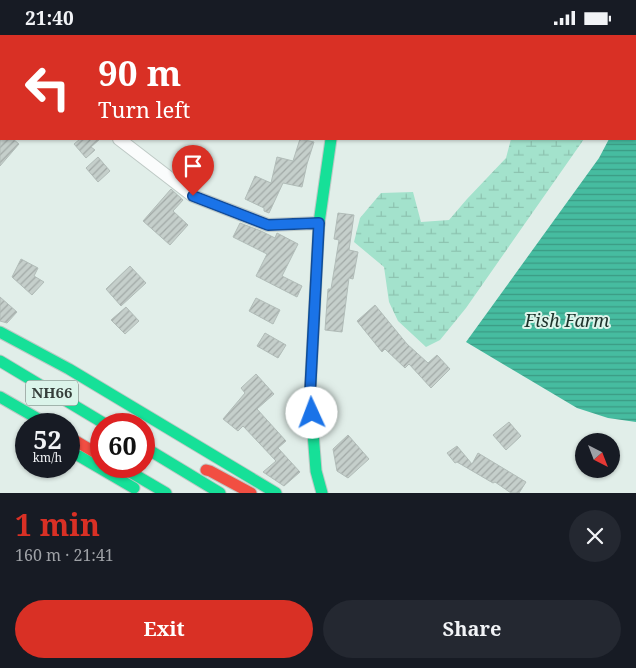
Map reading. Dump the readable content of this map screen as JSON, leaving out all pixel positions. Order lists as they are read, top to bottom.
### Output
{
  "streets": {
    "main road": ["NH66"]
  },
  "water": ["Fish Farm"],
  "north": "bottom right",
  "page": {
    "status": "21:40",
    "turn": ["90 m", "Turn left"],
    "speed": "52 km/h",
    "limit": "60",
    "heading": ["1 min", "160 m · 21:41"],
    "buttons": ["Exit", "Share"]
  }
}
